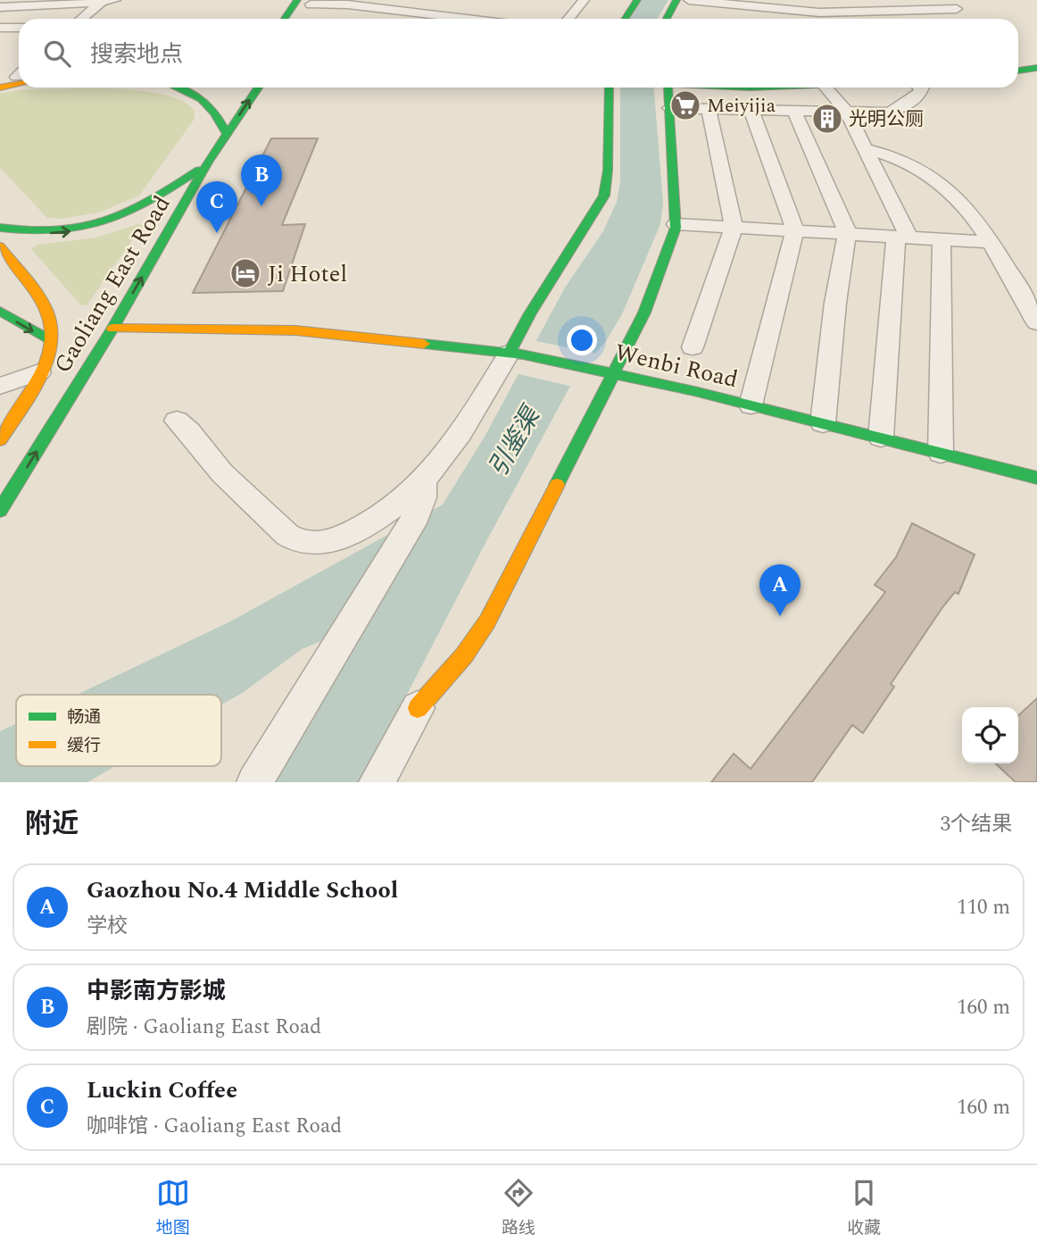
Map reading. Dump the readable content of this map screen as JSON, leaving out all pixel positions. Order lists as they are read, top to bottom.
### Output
{
  "streets": {
    "street": ["Gaoliang East Road", "Wenbi Road"]
  },
  "crossings": [
    ["Gaoliang East Road", "Wenbi Road"]
  ],
  "one_way": ["Gaoliang East Road"],
  "water": ["引鉴渠"],
  "places": {
    "supermarket": ["Meiyijia"],
    "building": ["光明公厕"],
    "hotel": ["Ji Hotel"]
  },
  "legend": ["畅通", "缓行"],
  "page": {
    "search": "搜索地点",
    "pins": ["B", "C", "A"],
    "heading": ["附近", "3个结果"],
    "list": [
      {
        "mark": "A",
        "name": "Gaozhou No.4 Middle School",
        "note": "学校",
        "value": "110 m"
      },
      {
        "mark": "B",
        "name": "中影南方影城",
        "note": "剧院 · Gaoliang East Road",
        "value": "160 m"
      },
      {
        "mark": "C",
        "name": "Luckin Coffee",
        "note": "咖啡馆 · Gaoliang East Road",
        "value": "160 m"
      }
    ],
    "nav": ["地图", "路线", "收藏"]
  }
}
